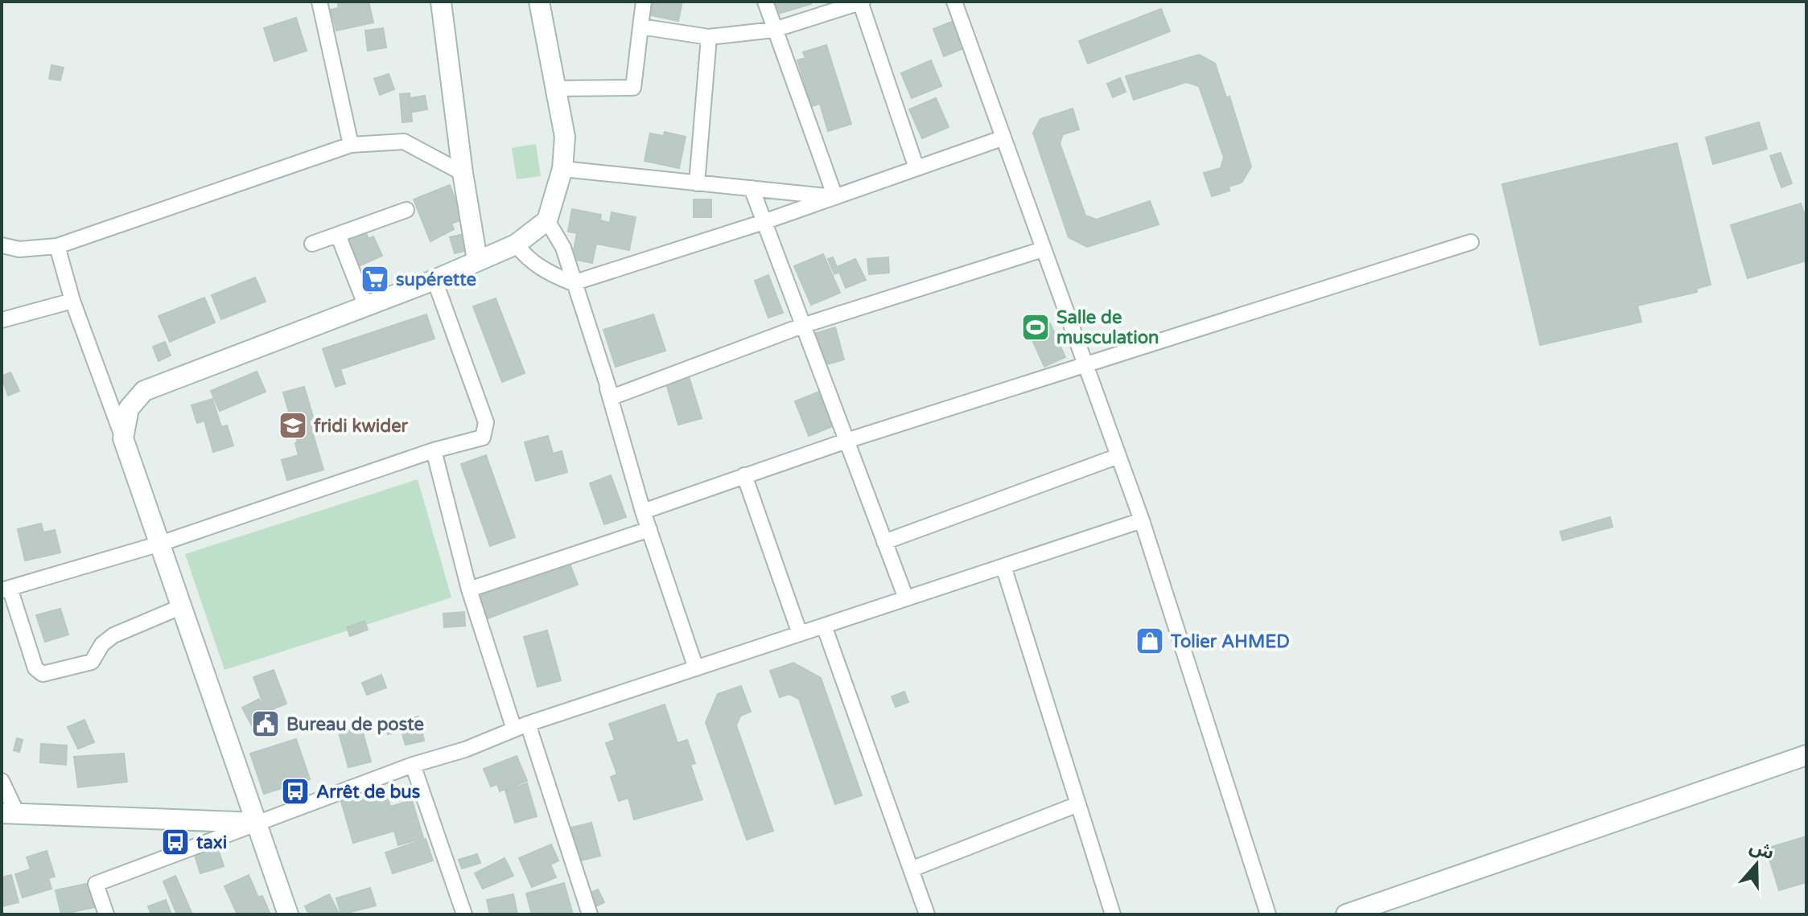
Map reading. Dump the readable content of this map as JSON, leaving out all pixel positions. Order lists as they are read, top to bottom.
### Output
{
  "places": {
    "supermarket": ["supérette"],
    "sports": ["Salle de musculation"],
    "school or university": ["fridi kwider"],
    "shop": ["Tolier AHMED"],
    "public building": ["Bureau de poste"],
    "bus stop": ["Arrêt de bus", "taxi"]
  },
  "north": "top"
}
